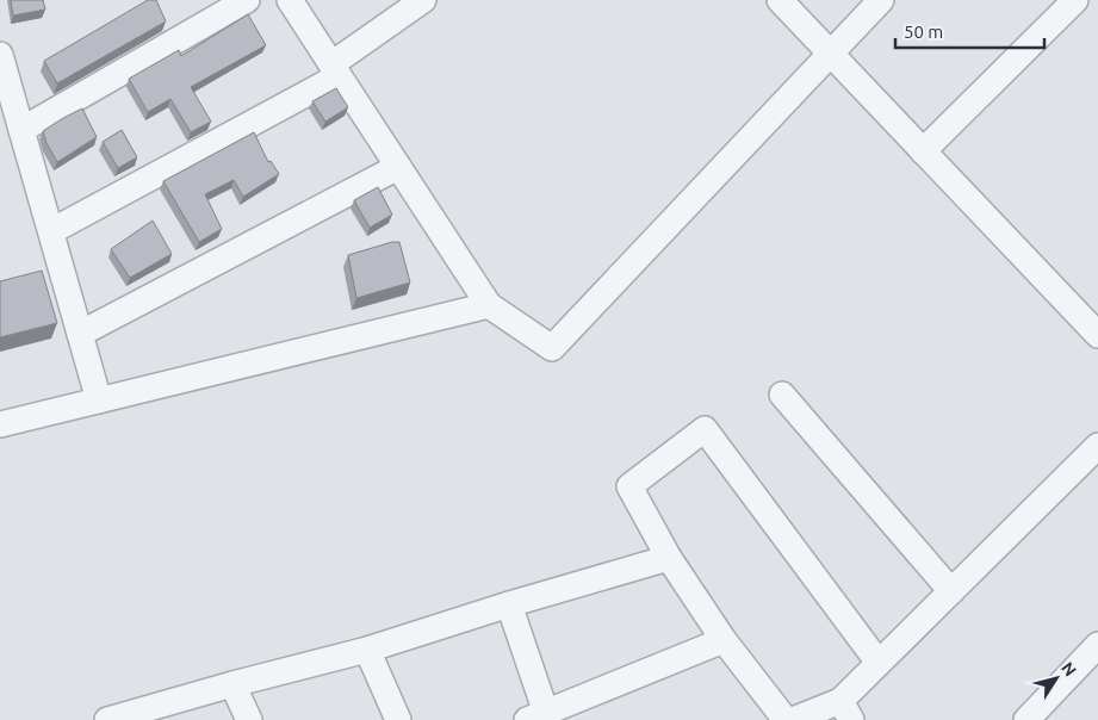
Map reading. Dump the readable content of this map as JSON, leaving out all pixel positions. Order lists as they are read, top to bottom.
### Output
{
  "scale_bar": "50 m",
  "north": "top right"
}
